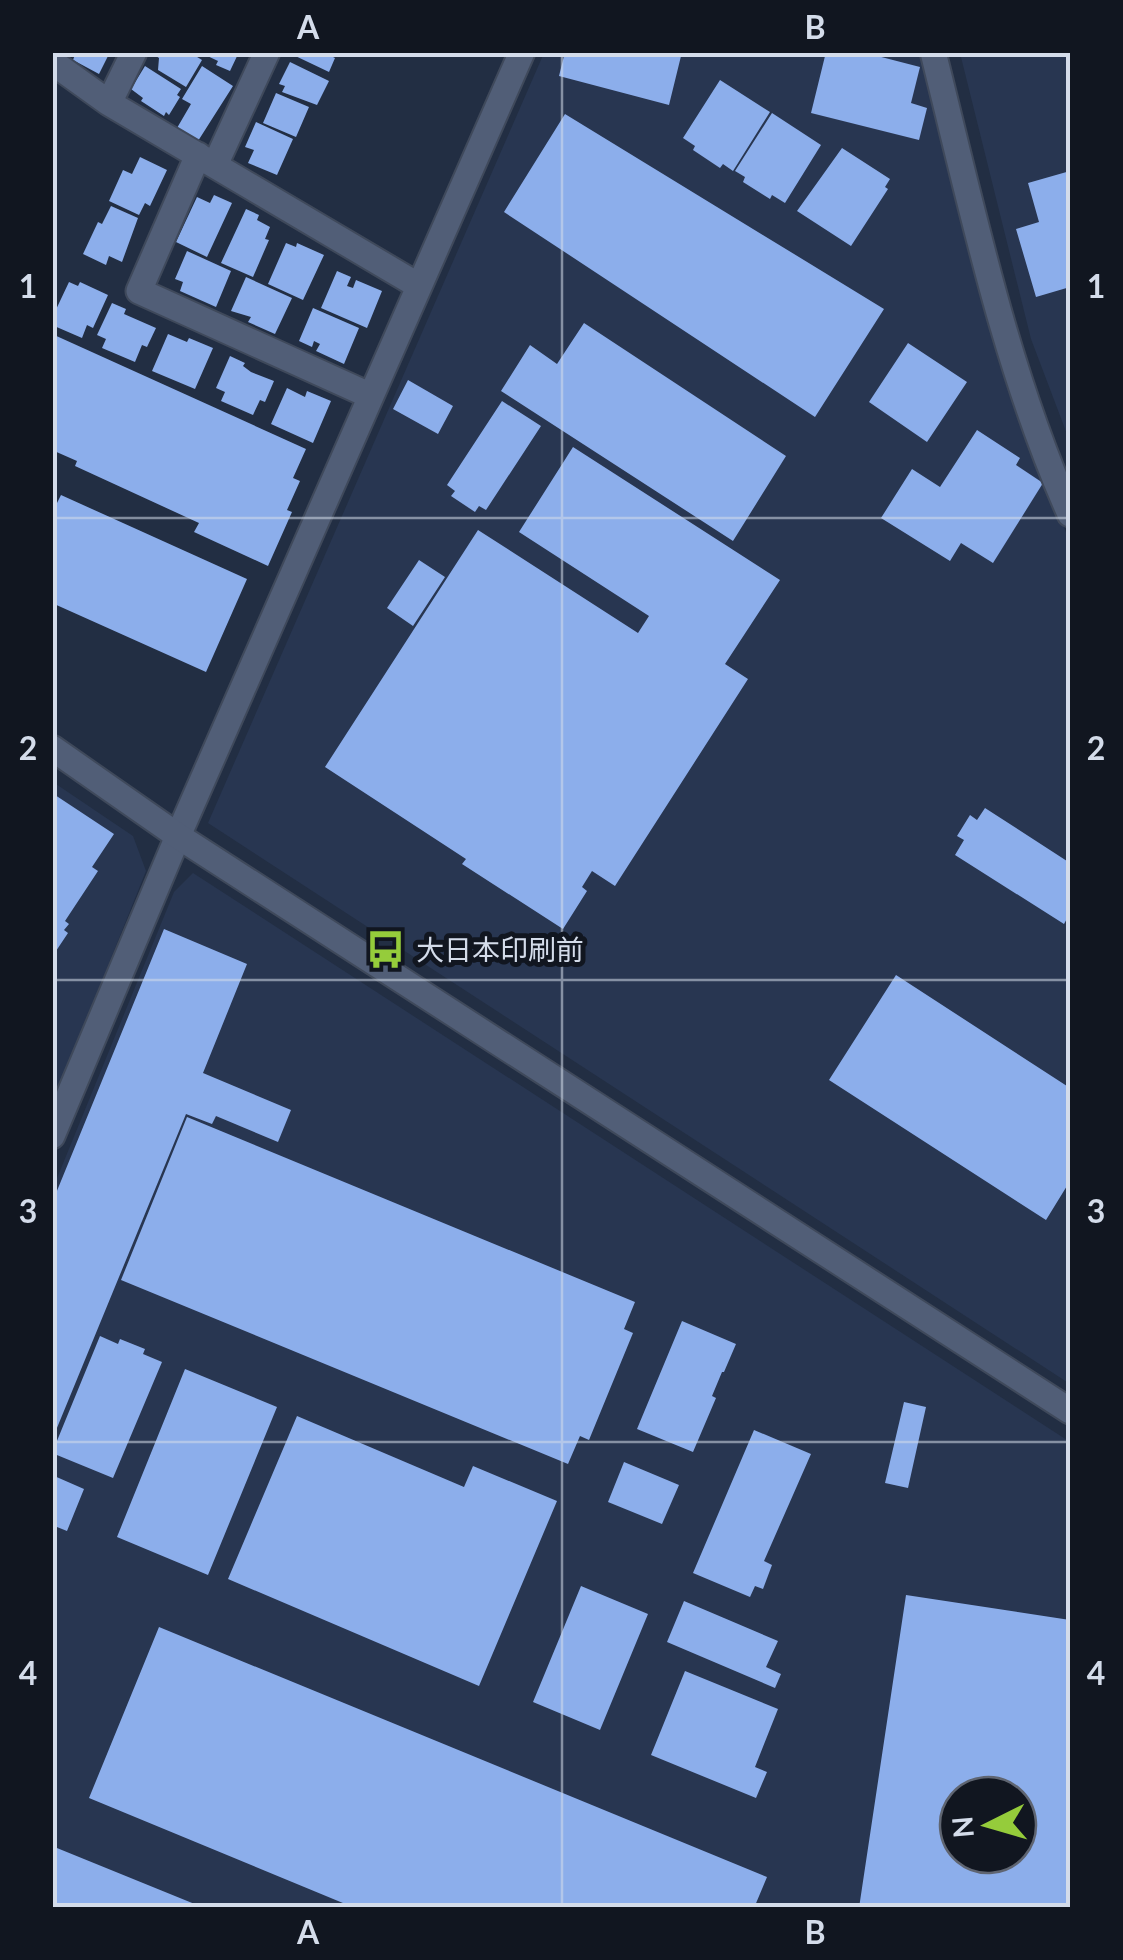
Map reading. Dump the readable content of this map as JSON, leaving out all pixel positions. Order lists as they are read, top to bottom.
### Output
{
  "places": {
    "bus stop": ["大日本印刷前"]
  },
  "north": "left",
  "grid": {
    "columns": ["A", "B"],
    "rows": [
      "1",
      "2",
      "3",
      "4"
    ]
  }
}
